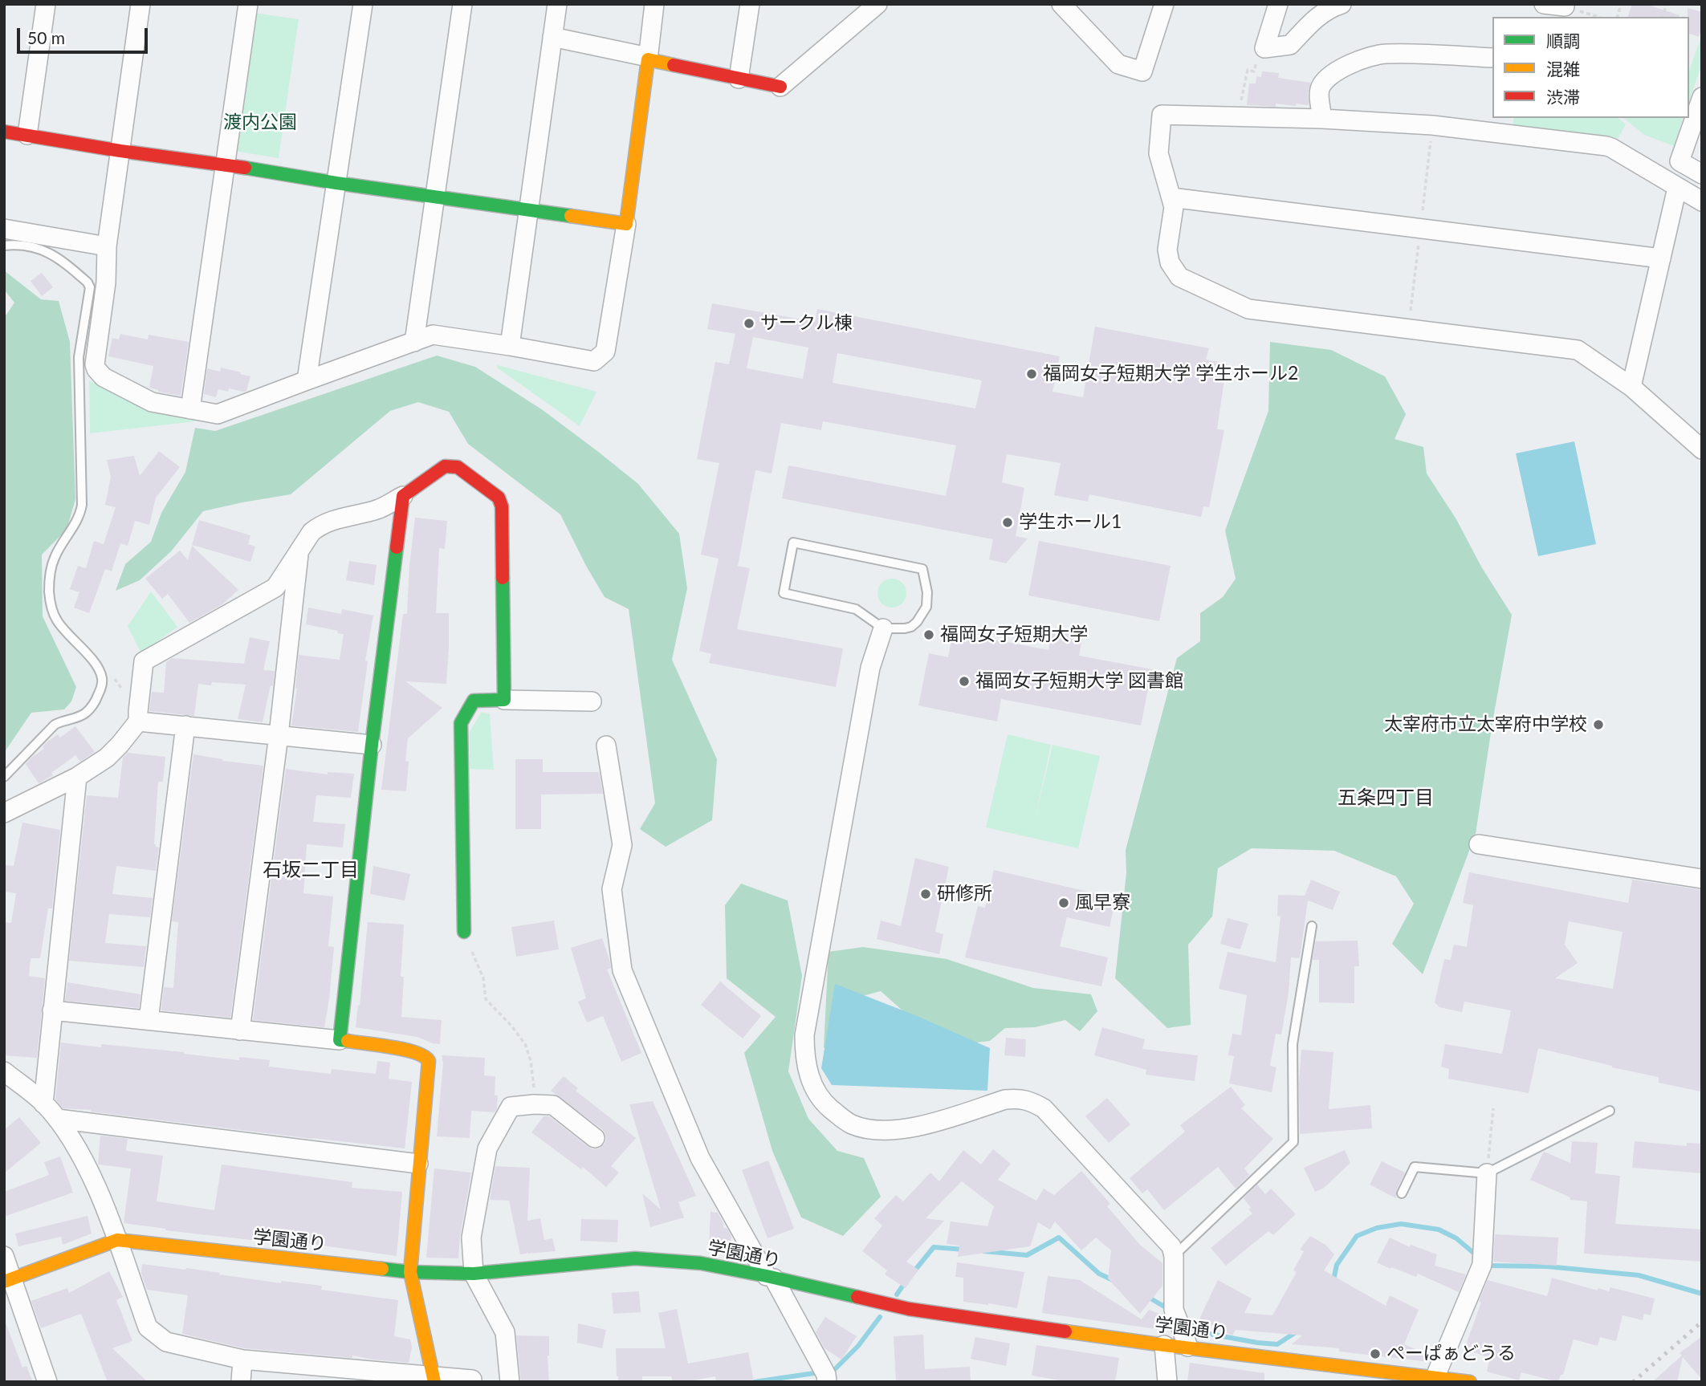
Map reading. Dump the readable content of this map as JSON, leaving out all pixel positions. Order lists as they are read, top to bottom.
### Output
{
  "streets": {
    "street": ["学園通り"]
  },
  "districts": ["五条四丁目", "石坂二丁目"],
  "parks": ["渡内公園"],
  "places": [
    "サークル棟",
    "福岡女子短期大学 学生ホール2",
    "学生ホール1",
    "福岡女子短期大学",
    "福岡女子短期大学 図書館",
    "太宰府市立太宰府中学校",
    "研修所",
    "風早寮",
    "ぺーぱぁどうる"
  ],
  "legend": ["順調", "混雑", "渋滞"],
  "scale_bar": "50 m"
}
